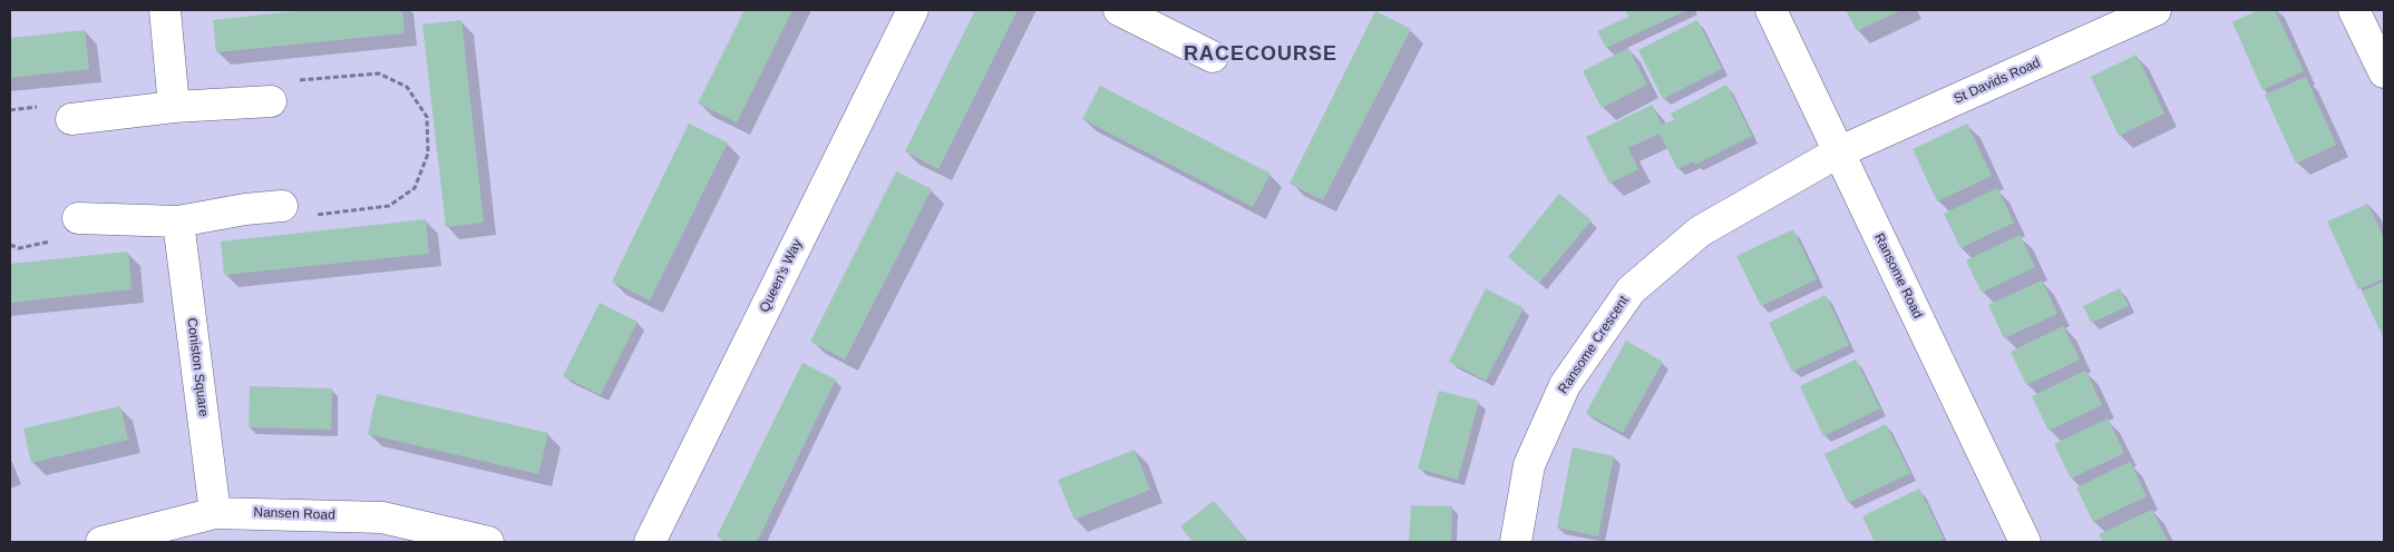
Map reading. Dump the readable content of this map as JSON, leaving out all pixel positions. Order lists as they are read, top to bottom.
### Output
{
  "streets": {
    "street": [
      "St Davids Road",
      "Queen's Way",
      "Ransome Road",
      "Ransome Crescent",
      "Coniston Square",
      "Nansen Road"
    ]
  },
  "crossings": [
    ["St Davids Road", "Ransome Road"],
    ["St Davids Road", "Ransome Crescent"],
    ["Ransome Road", "Ransome Crescent"],
    ["Coniston Square", "Nansen Road"]
  ],
  "districts": ["RACECOURSE"]
}
